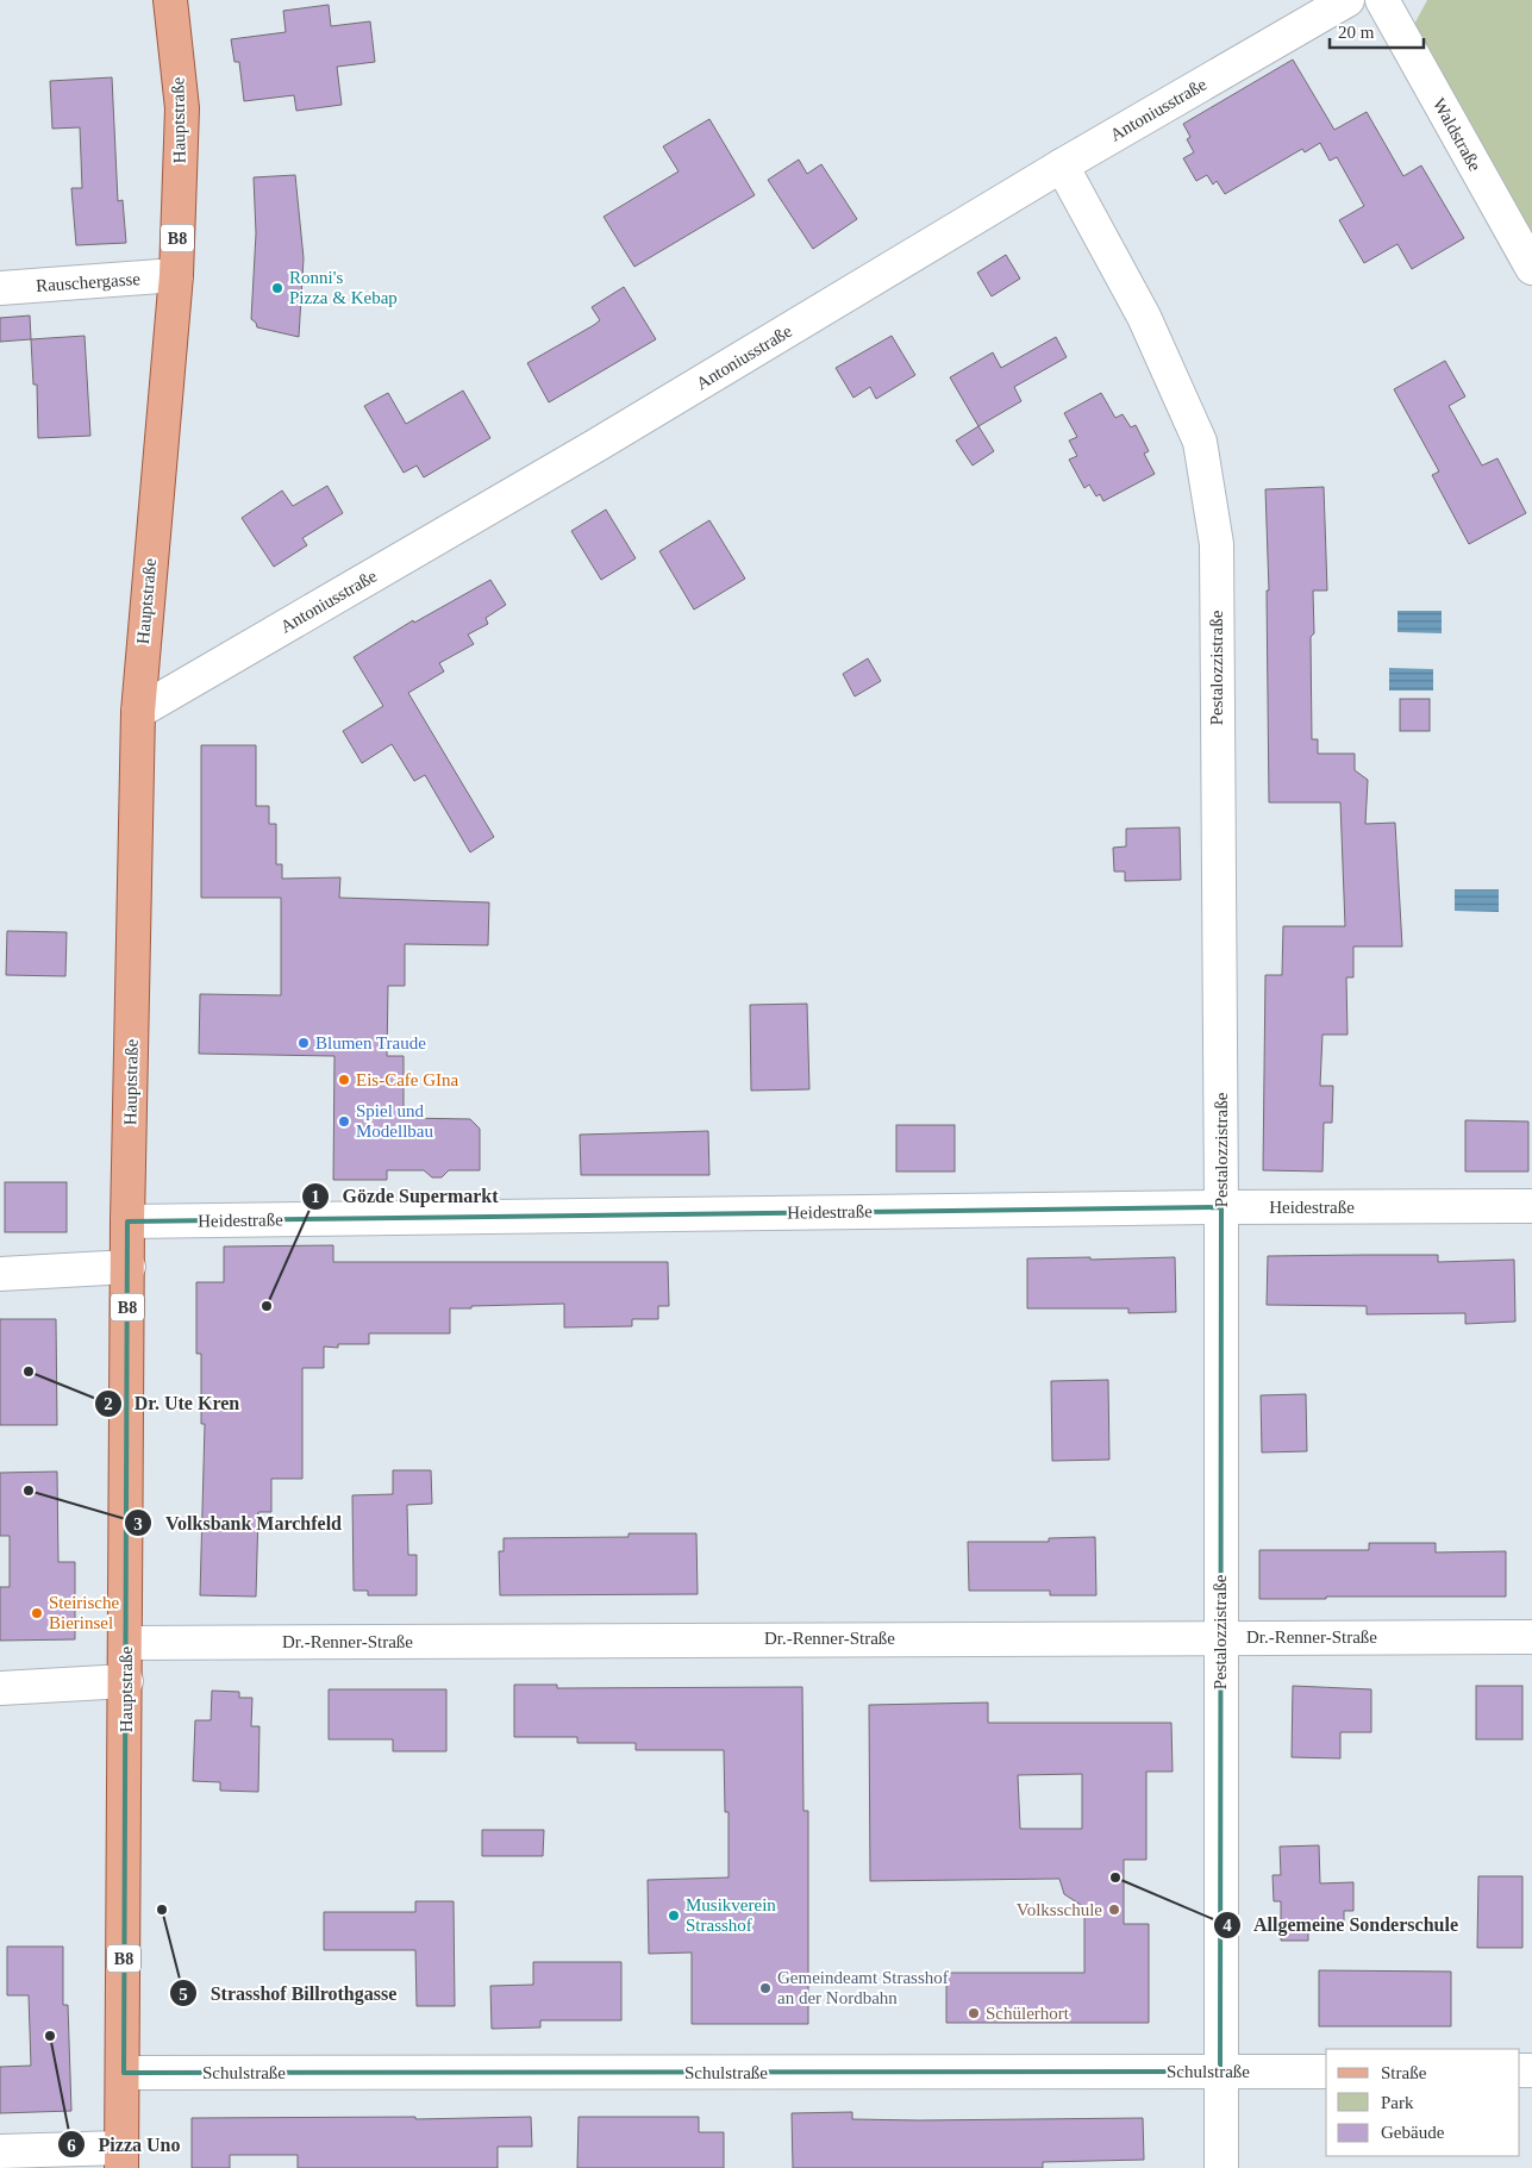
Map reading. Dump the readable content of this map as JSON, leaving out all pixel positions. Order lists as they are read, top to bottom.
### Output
{
  "streets": {
    "main road": ["Hauptstraße", "B8"],
    "street": [
      "Antoniusstraße",
      "Waldstraße",
      "Rauschergasse",
      "Pestalozzistraße",
      "Heidestraße",
      "Dr.-Renner-Straße",
      "Schulstraße"
    ]
  },
  "crossings": [
    ["Antoniusstraße", "Hauptstraße"],
    ["Antoniusstraße", "Pestalozzistraße"],
    ["Hauptstraße", "Rauschergasse"],
    ["Hauptstraße", "Heidestraße"],
    ["Hauptstraße", "Dr.-Renner-Straße"],
    ["Hauptstraße", "Schulstraße"],
    ["Pestalozzistraße", "Heidestraße"],
    ["Pestalozzistraße", "Dr.-Renner-Straße"],
    ["Pestalozzistraße", "Schulstraße"]
  ],
  "places": [
    "Ronni's Pizza & Kebap",
    "Blumen Traude",
    "Eis-Cafe GIna",
    "Spiel und Modellbau",
    "Gözde Supermarkt",
    "Dr. Ute Kren",
    "Volksbank Marchfeld",
    "Steirische Bierinsel",
    "Allgemeine Sonderschule",
    "Strasshof Billrothgasse",
    "Volksschule",
    "Musikverein Strasshof",
    "Gemeindeamt Strasshof an der Nordbahn",
    "Schülerhort",
    "Pizza Uno"
  ],
  "legend": ["Straße", "Park", "Gebäude"],
  "scale_bar": "20 m"
}
